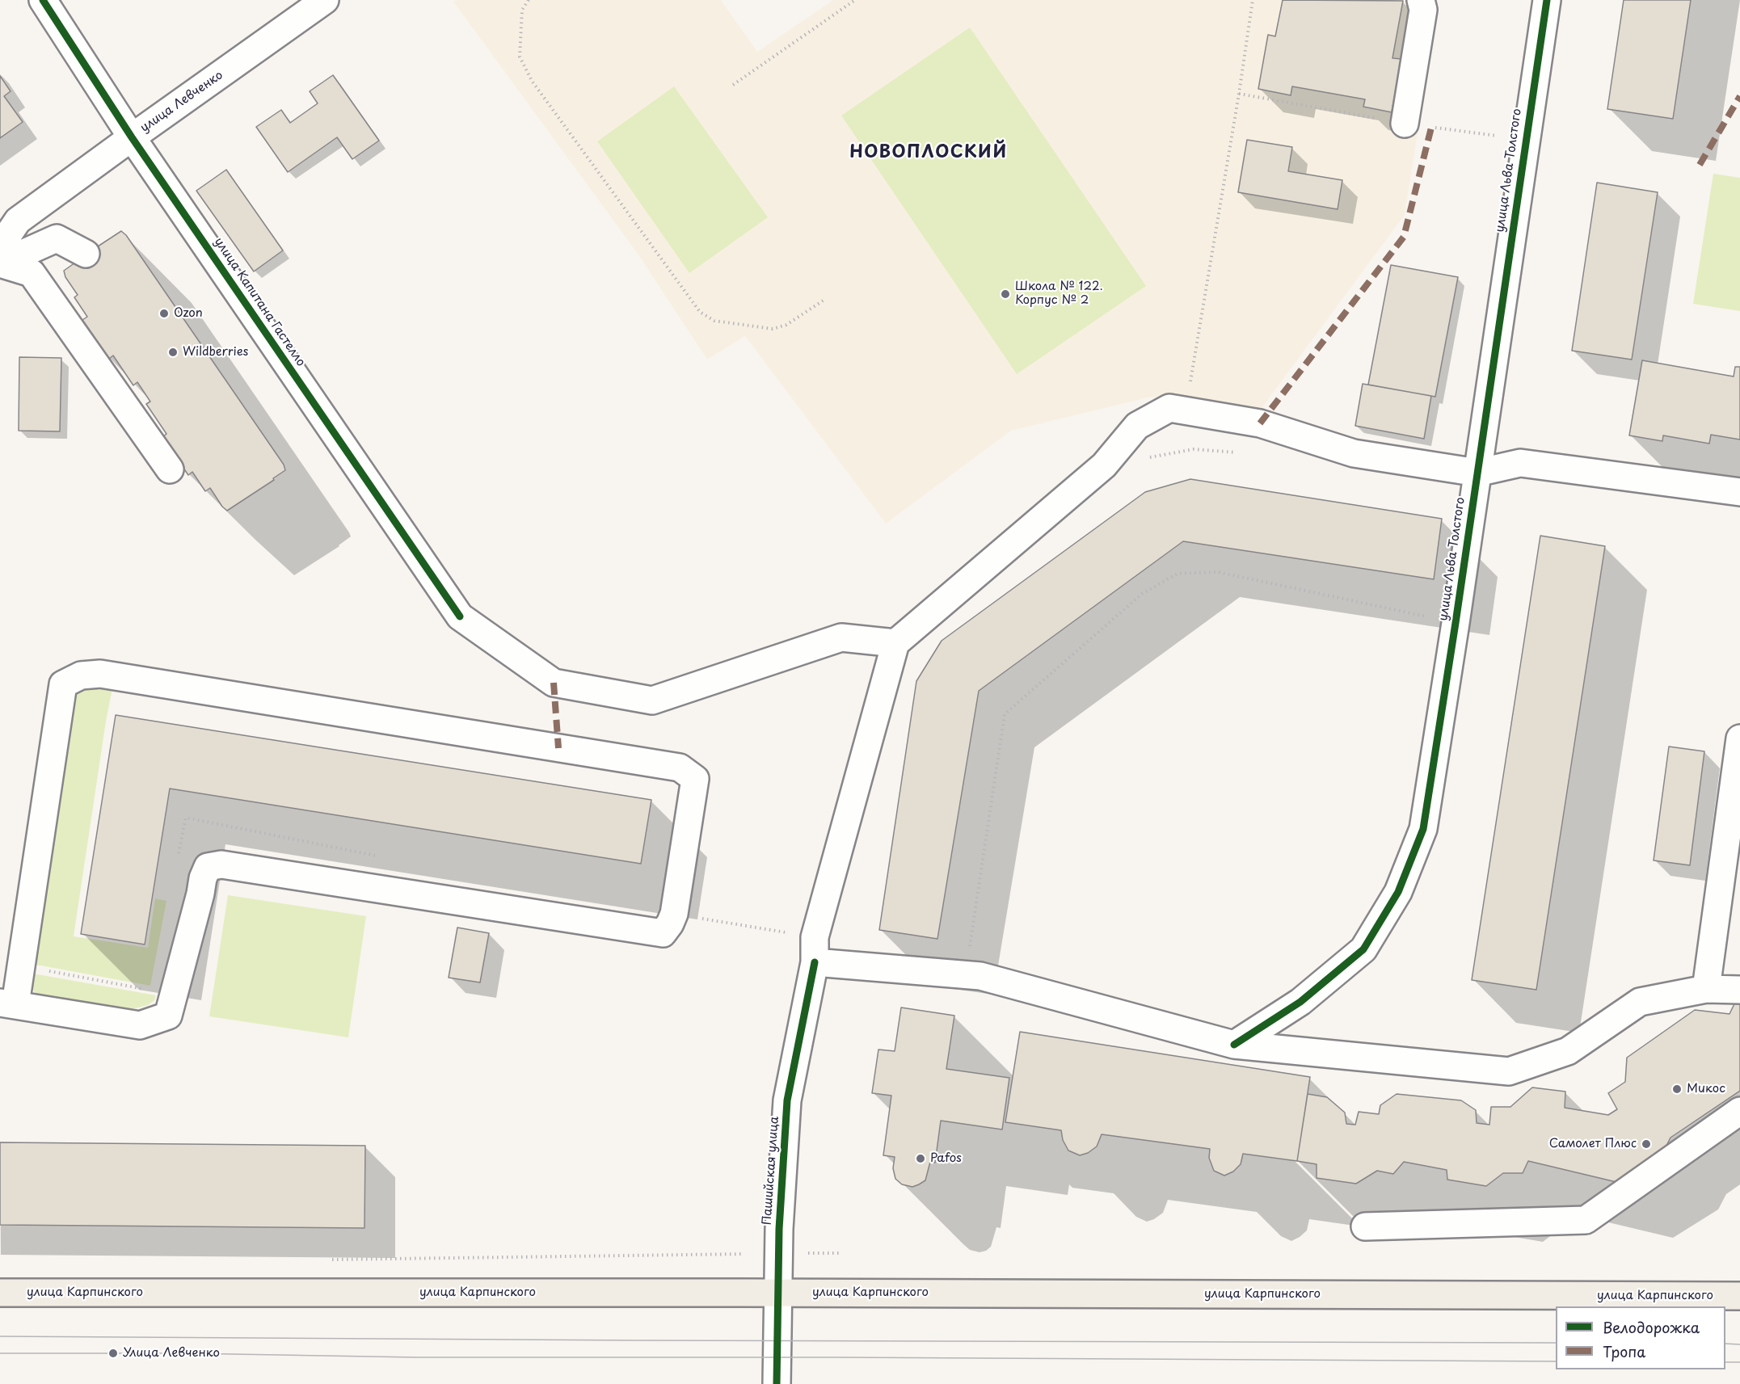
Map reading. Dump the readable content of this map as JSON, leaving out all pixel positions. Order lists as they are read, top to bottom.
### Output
{
  "streets": {
    "main road": ["улица Карпинского"],
    "street": [
      "улица Левченко",
      "улица Льва Толстого",
      "улица Капитана Гастелло",
      "Пашийская улица"
    ]
  },
  "crossings": [
    ["улица Левченко", "улица Капитана Гастелло"],
    ["улица Капитана Гастелло", "Пашийская улица"],
    ["Пашийская улица", "улица Карпинского"]
  ],
  "districts": ["НОВОПЛОСКИЙ"],
  "places": [
    "Школа № 122. Корпус № 2",
    "Ozon",
    "Wildberries",
    "Микос",
    "Самолет Плюс",
    "Pafos",
    "Улица Левченко"
  ],
  "legend": ["Велодорожка", "Тропа"]
}
